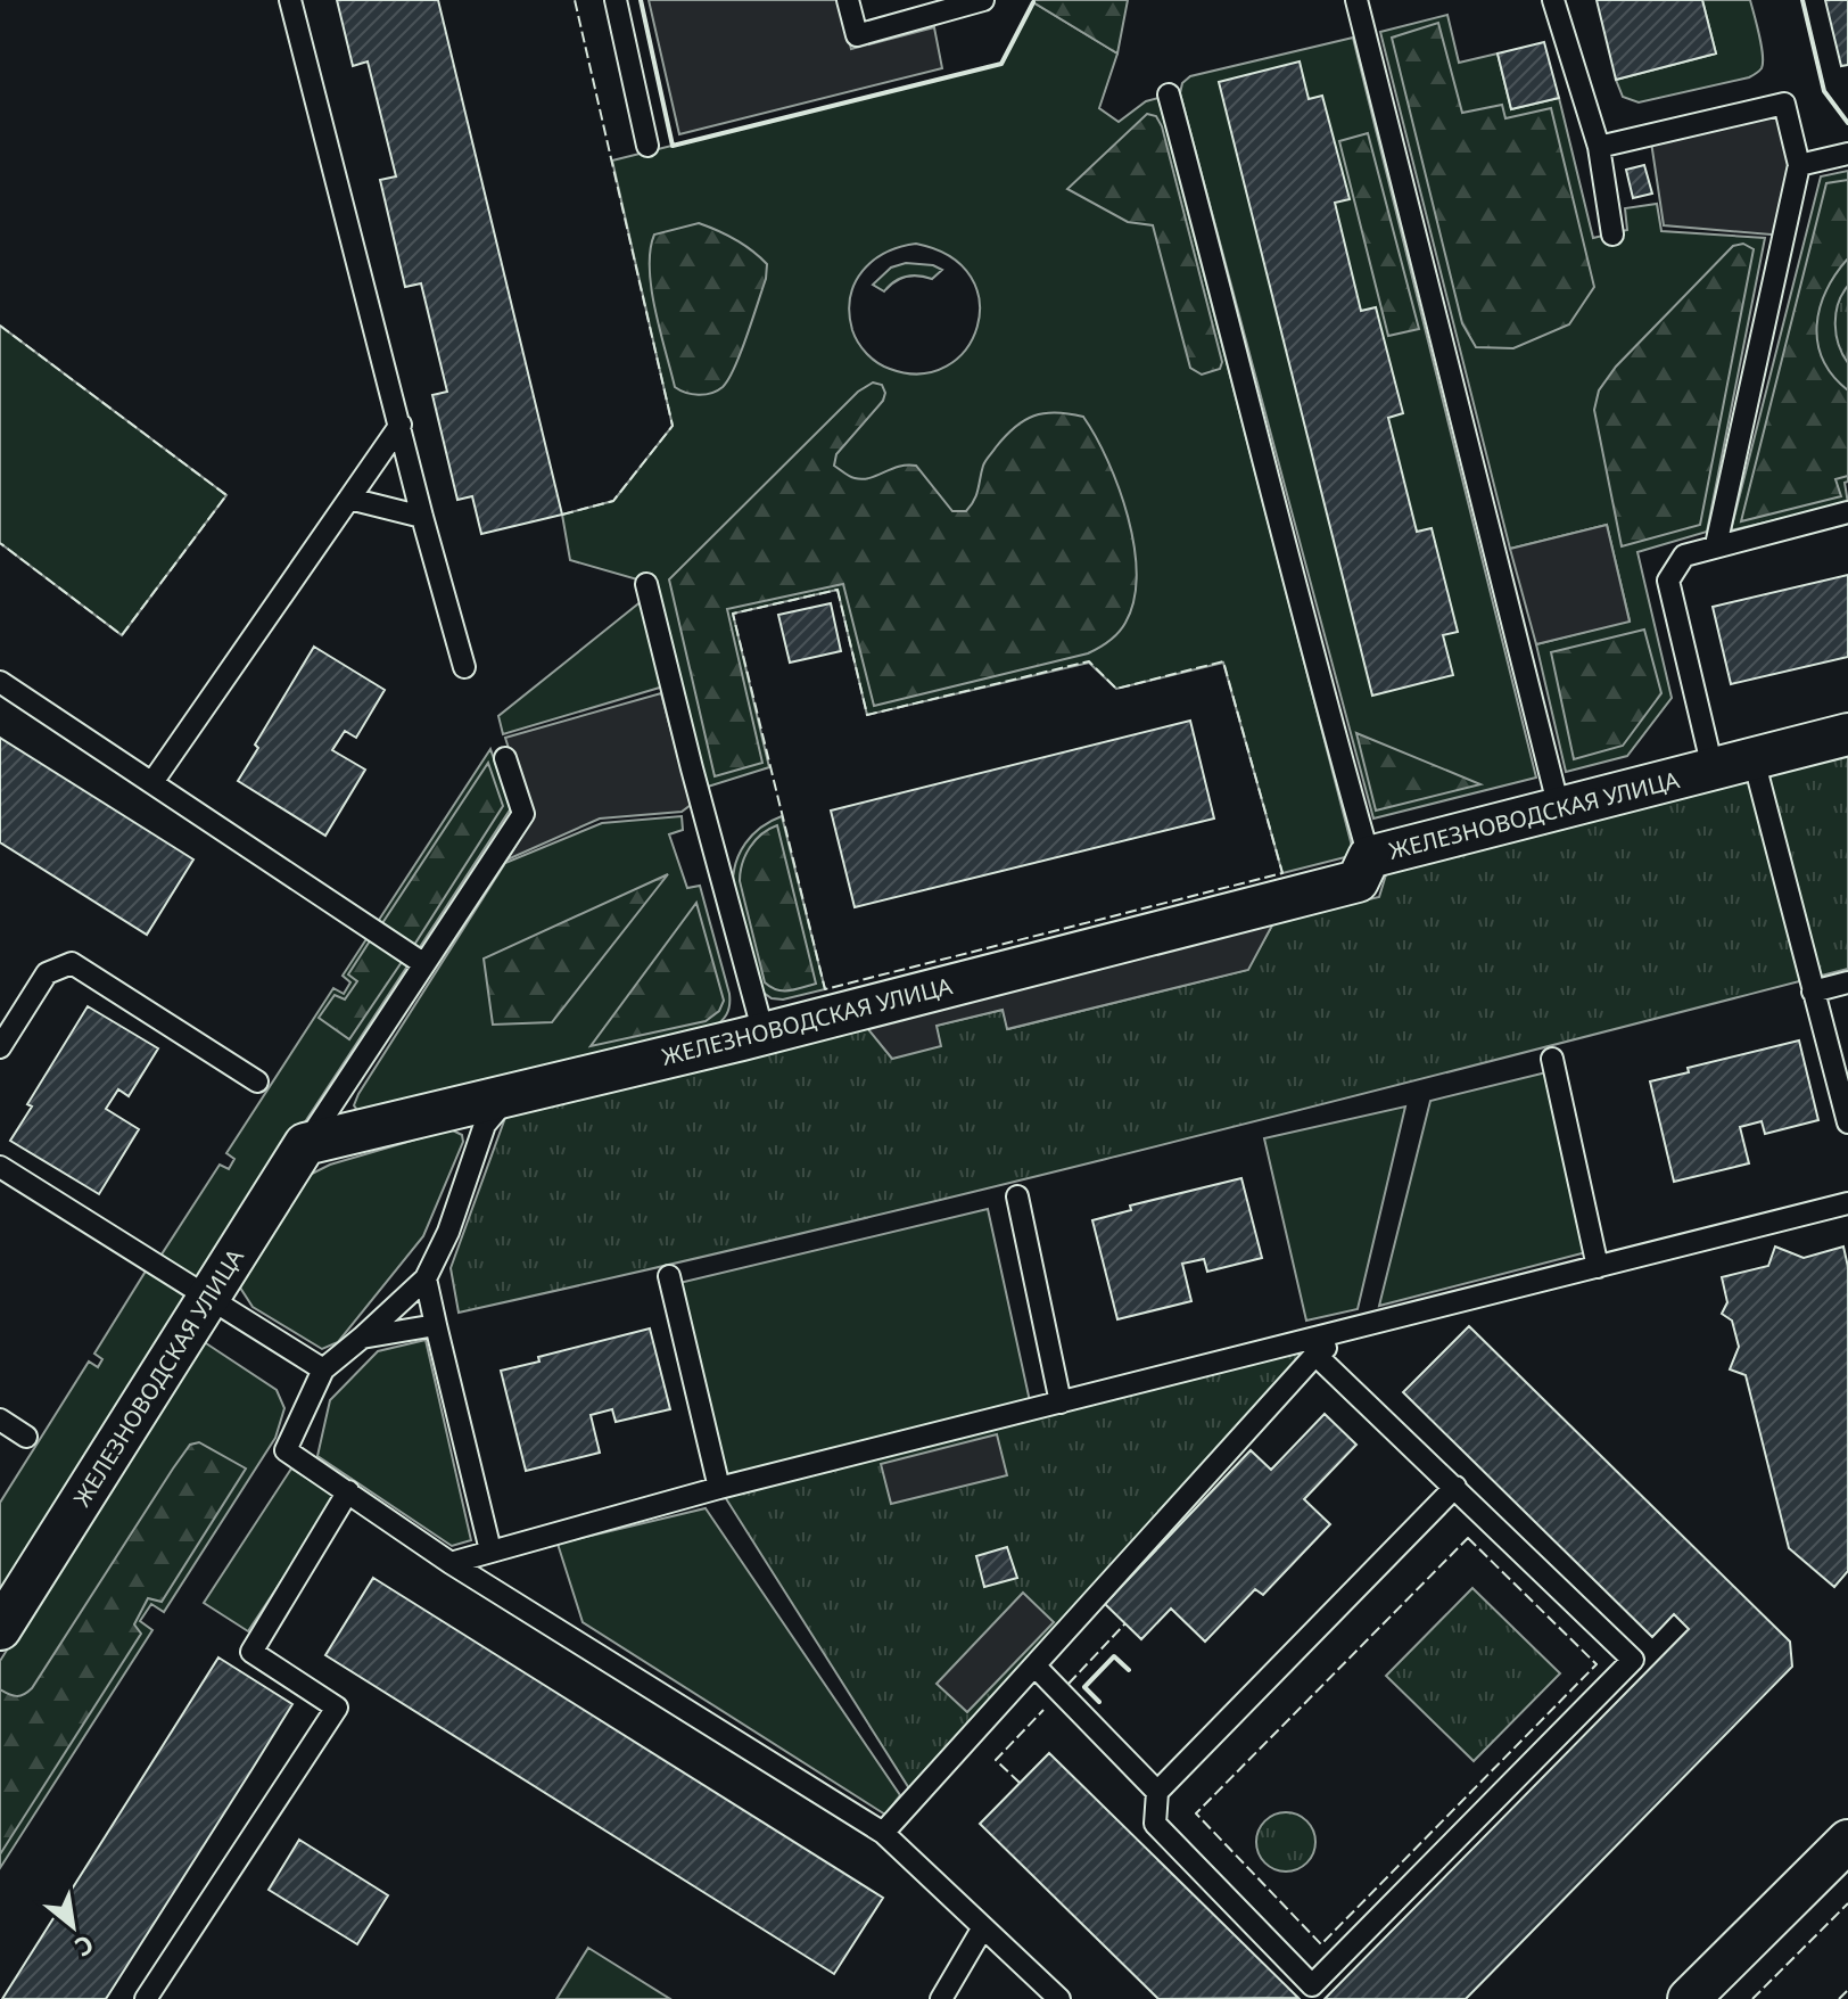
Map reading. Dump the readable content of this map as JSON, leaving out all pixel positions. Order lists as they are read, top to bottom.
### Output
{
  "streets": {
    "street": ["ЖЕЛЕЗНОВОДСКАЯ УЛИЦА"]
  },
  "north": "bottom right"
}
